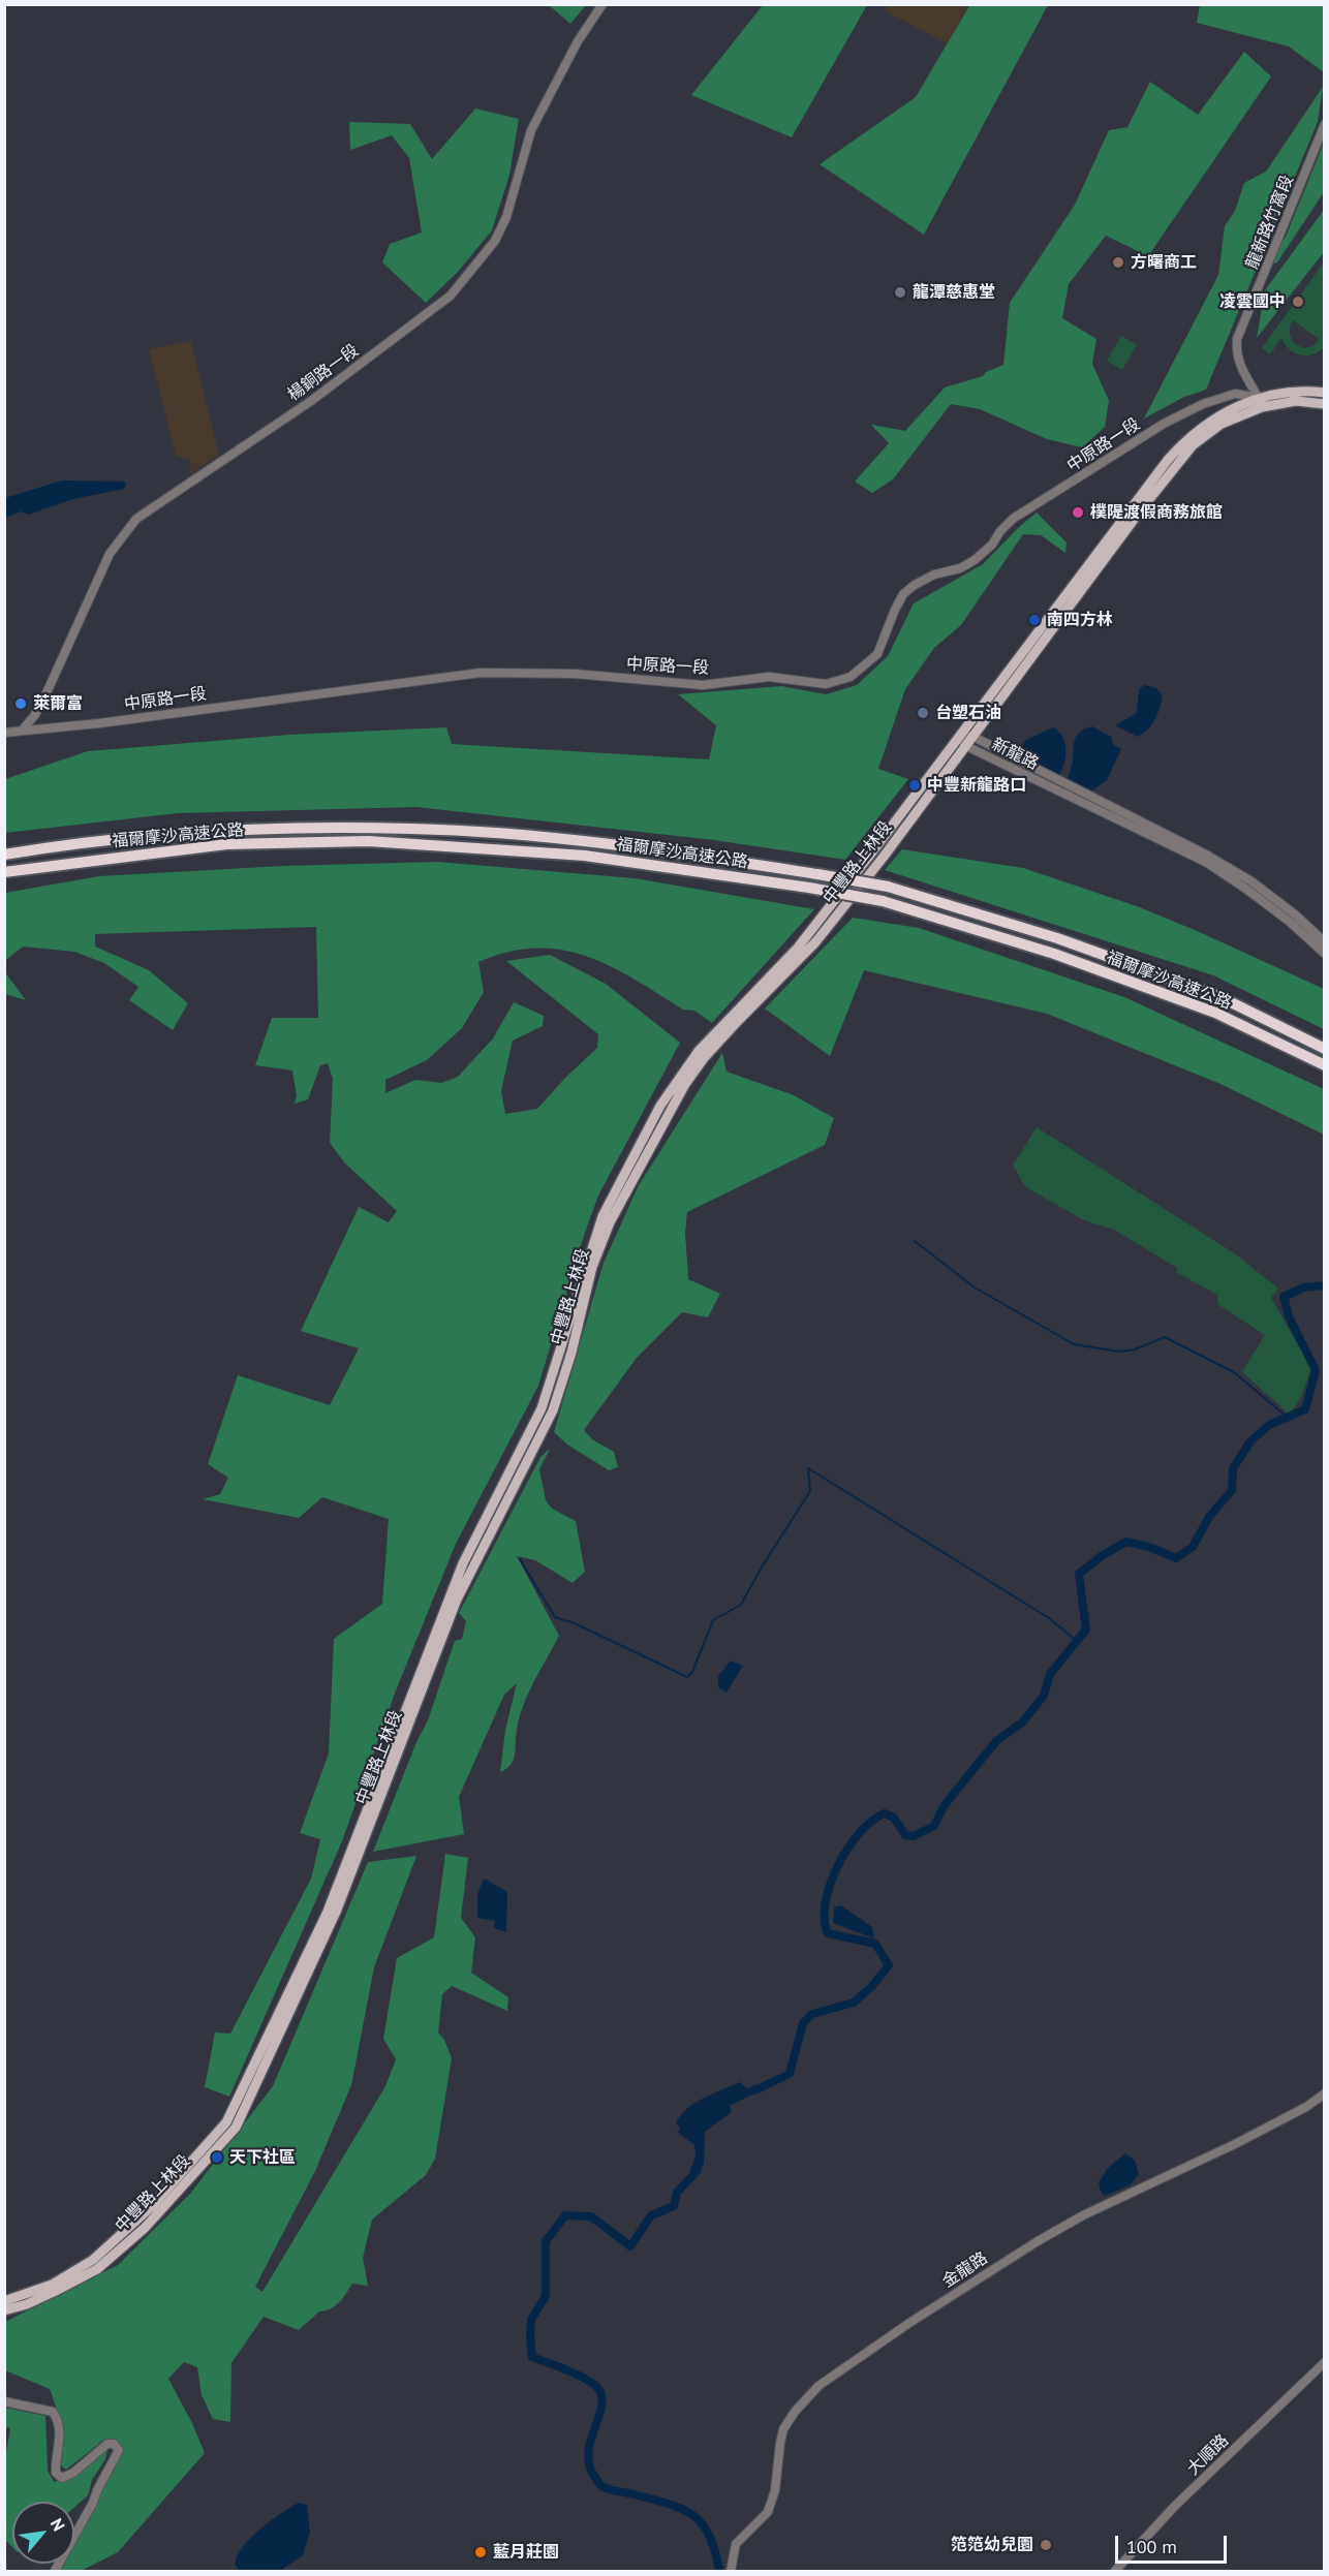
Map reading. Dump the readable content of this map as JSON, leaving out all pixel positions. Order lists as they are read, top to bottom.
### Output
{
  "streets": {
    "highway": ["福爾摩沙高速公路"],
    "main road": ["中豐路上林段"],
    "street": [
      "龍新路竹窩段",
      "楊銅路一段",
      "中原路一段",
      "新龍路",
      "金龍路",
      "大順路"
    ]
  },
  "crossings": [
    ["龍新路竹窩段", "中原路一段"],
    ["龍新路竹窩段", "中豐路上林段"],
    ["楊銅路一段", "中原路一段"],
    ["中原路一段", "中豐路上林段"],
    ["新龍路", "中豐路上林段"]
  ],
  "places": [
    "方曙商工",
    "龍潭慈惠堂",
    "凌雲國中",
    "樸隄渡假商務旅館",
    "南四方林",
    "萊爾富",
    "台塑石油",
    "中豐新龍路口",
    "天下社區",
    "笵笵幼兒園",
    "藍月莊園"
  ],
  "scale_bar": "100 m",
  "north": "top right"
}
